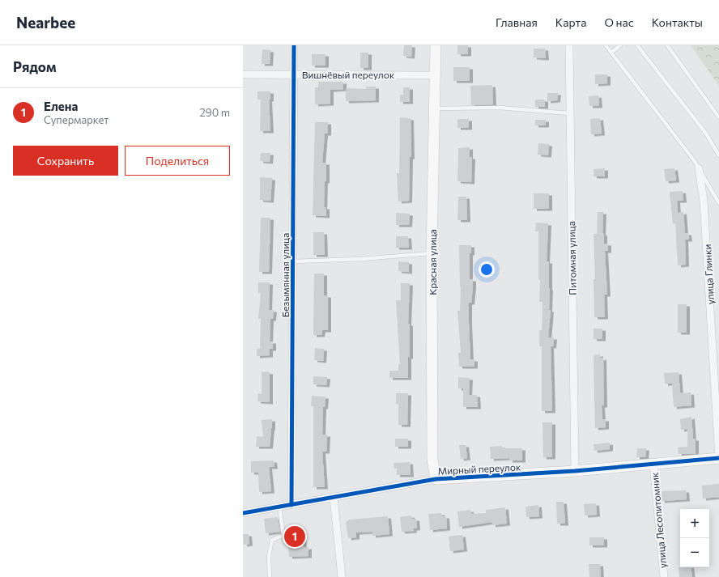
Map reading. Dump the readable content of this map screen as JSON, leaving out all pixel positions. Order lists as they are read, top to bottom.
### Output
{
  "streets": {
    "street": [
      "Вишнёвый переулок",
      "Питомная улица",
      "Красная улица",
      "улица Глинки",
      "Безымянная улица",
      "Мирный переулок",
      "улица Лесопитомник"
    ]
  },
  "crossings": [
    ["Вишнёвый переулок", "Красная улица"],
    ["Вишнёвый переулок", "Безымянная улица"],
    ["Питомная улица", "Мирный переулок"],
    ["Красная улица", "Мирный переулок"],
    ["улица Глинки", "Мирный переулок"],
    ["Безымянная улица", "Мирный переулок"],
    ["Мирный переулок", "улица Лесопитомник"]
  ],
  "page": {
    "header": "Nearbee",
    "nav": [
      "Главная",
      "Карта",
      "О нас",
      "Контакты"
    ],
    "heading": "Рядом",
    "list": [
      {
        "mark": "1",
        "name": "Елена",
        "note": "Супермаркет",
        "value": "290 m"
      }
    ],
    "buttons": ["Сохранить", "Поделиться"],
    "map_buttons": ["+", "−"],
    "pins": "1"
  }
}
